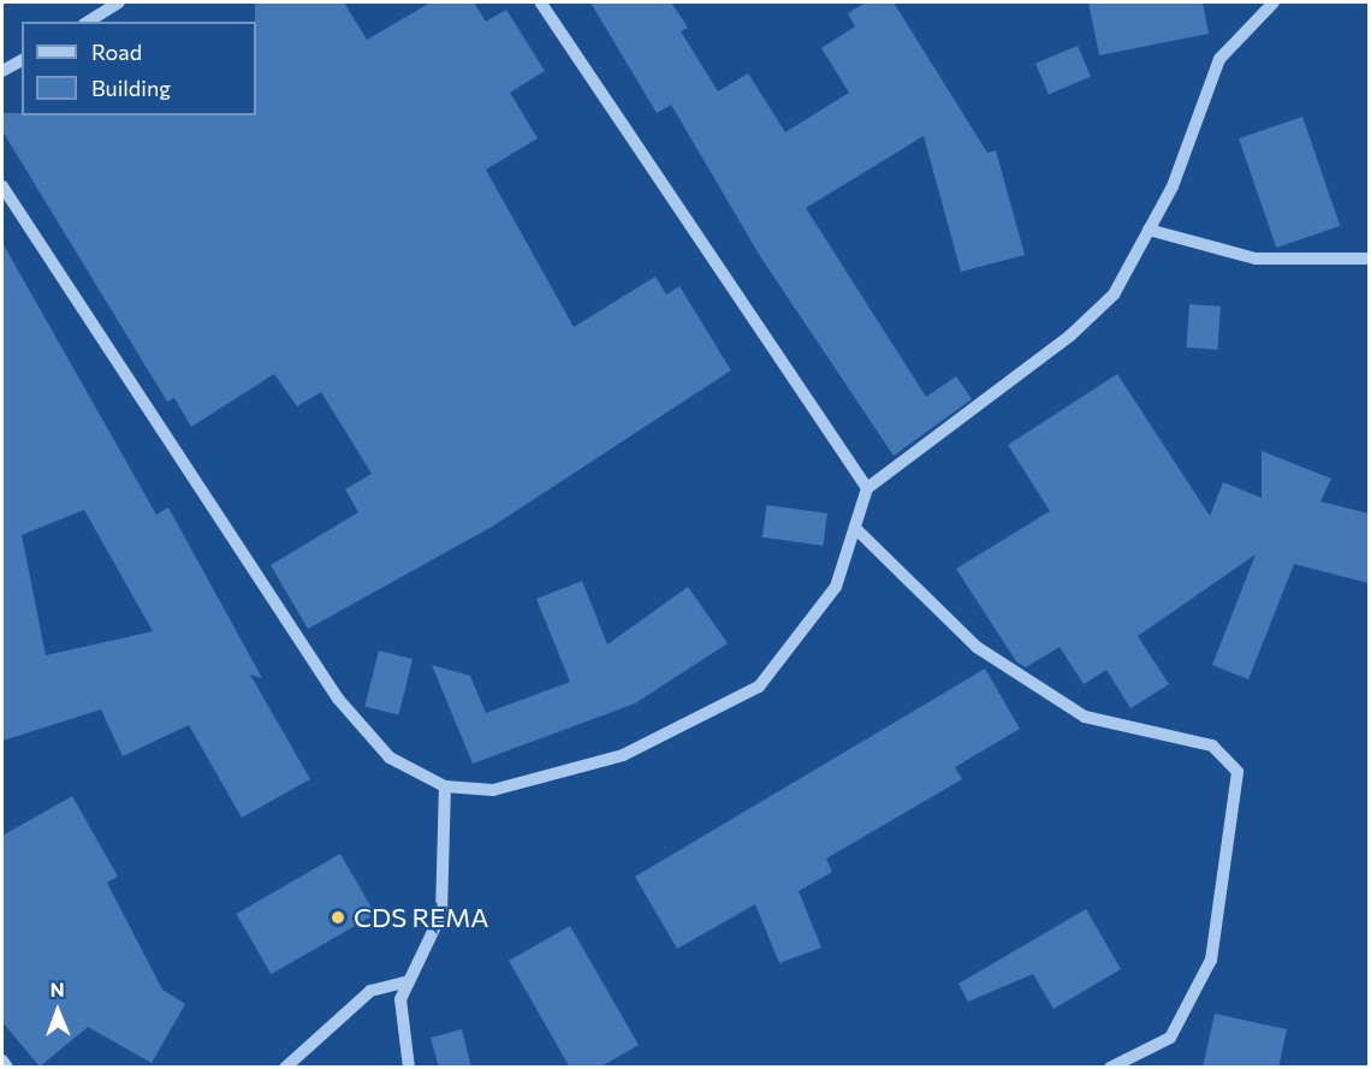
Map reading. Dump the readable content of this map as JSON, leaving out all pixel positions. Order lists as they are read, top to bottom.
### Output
{
  "places": ["CDS REMA"],
  "legend": ["Road", "Building"],
  "north": "top"
}
